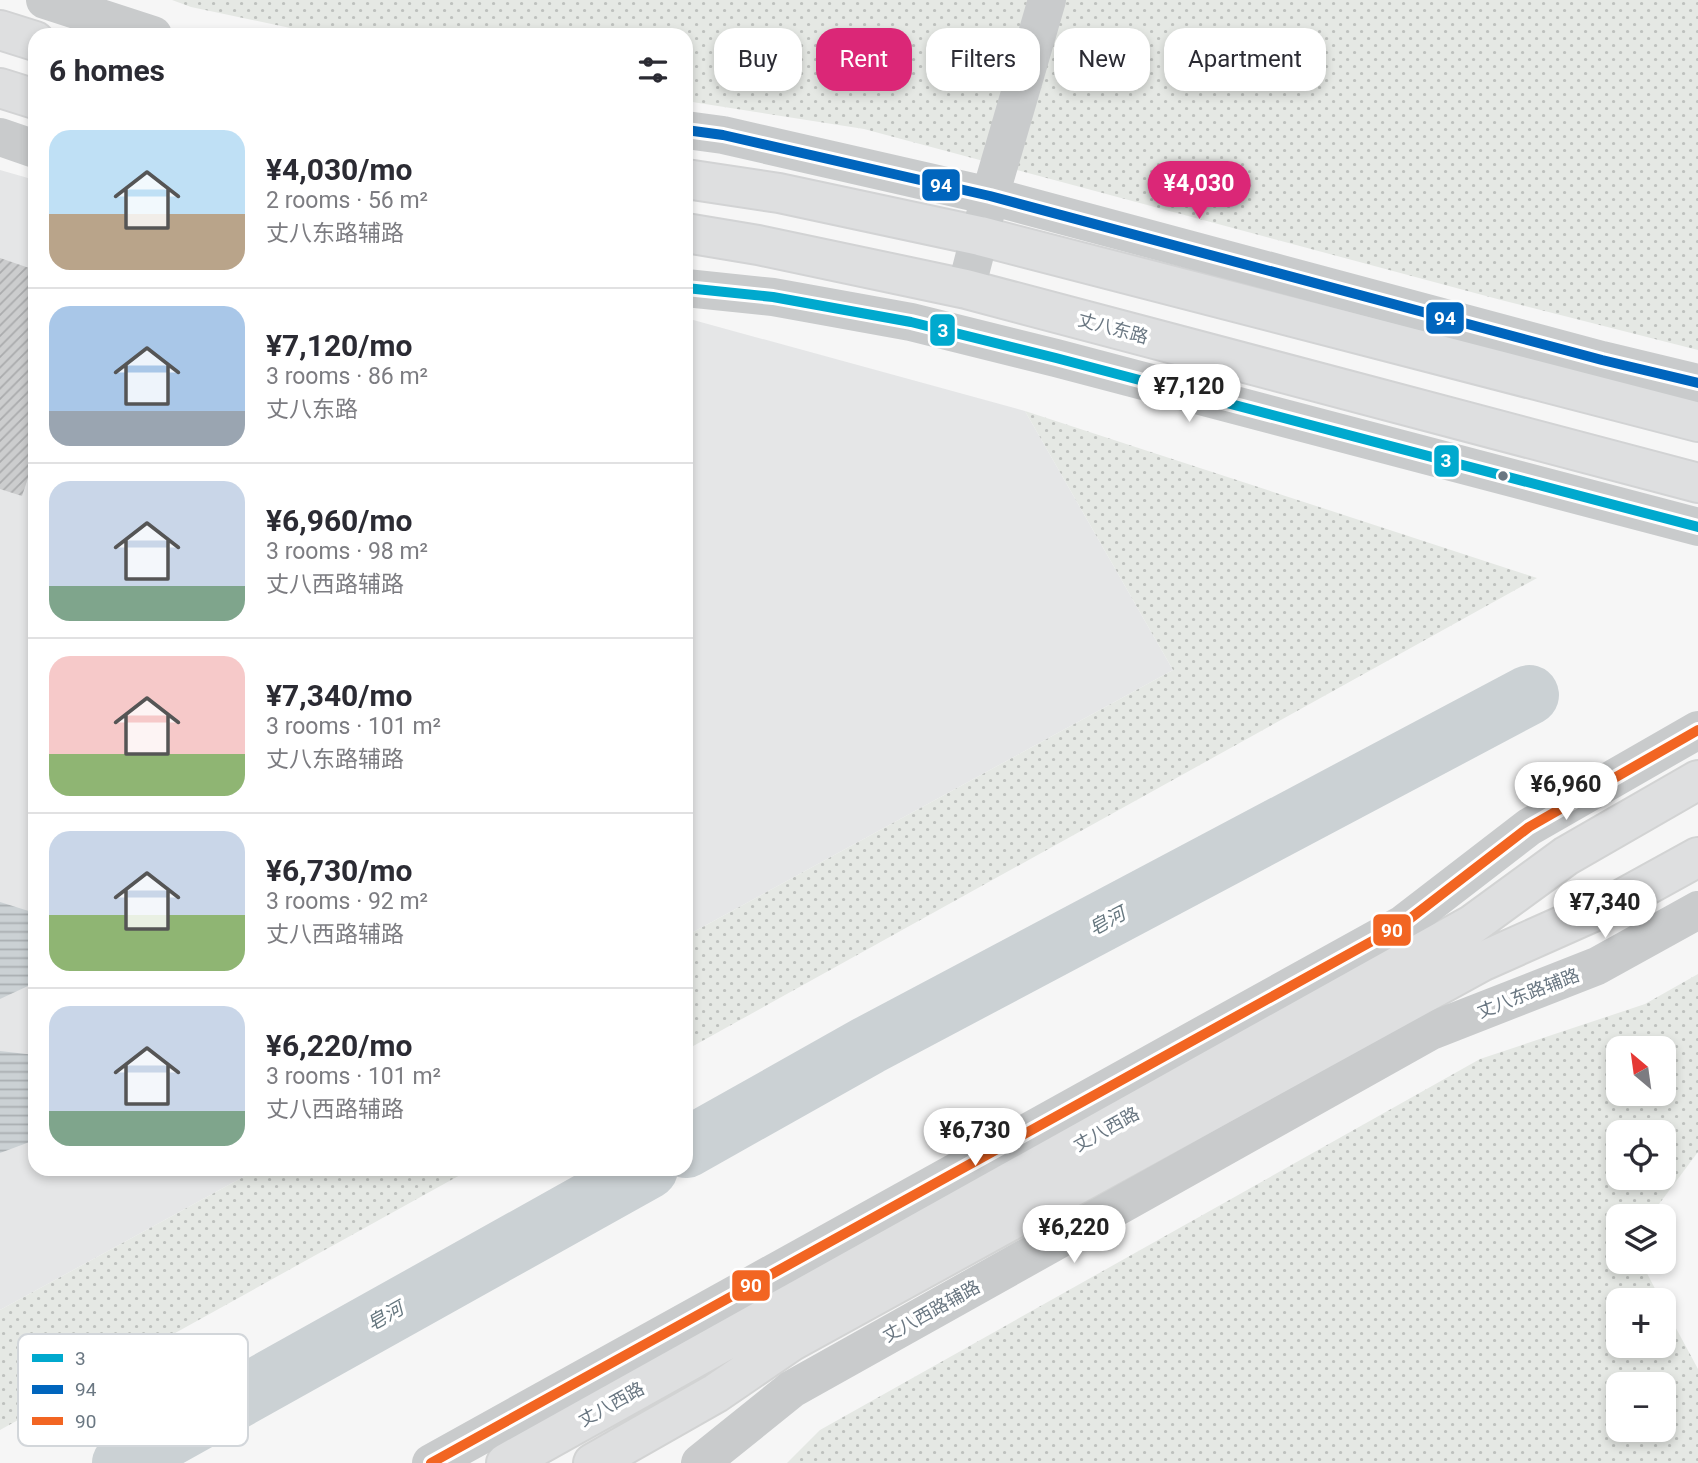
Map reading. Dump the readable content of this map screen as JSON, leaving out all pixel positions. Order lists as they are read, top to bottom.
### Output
{
  "streets": {
    "main road": ["丈八东路", "丈八西路"],
    "street": ["丈八东路辅路", "丈八西路辅路"]
  },
  "crossings": [
    ["丈八东路辅路", "丈八西路辅路"]
  ],
  "water": ["皂河"],
  "lines": ["transit line 94", "transit line 3", "transit line 90"],
  "legend": ["3", "94", "90"],
  "north": "top left",
  "page": {
    "chip": [
      "Buy",
      "Rent",
      "Filters",
      "New",
      "Apartment"
    ],
    "heading": "6 homes",
    "list": [
      {
        "name": "¥4,030/mo",
        "note": "2 rooms · 56 m² · 丈八东路辅路"
      },
      {
        "name": "¥7,120/mo",
        "note": "3 rooms · 86 m² · 丈八东路"
      },
      {
        "name": "¥6,960/mo",
        "note": "3 rooms · 98 m² · 丈八西路辅路"
      },
      {
        "name": "¥7,340/mo",
        "note": "3 rooms · 101 m² · 丈八东路辅路"
      },
      {
        "name": "¥6,730/mo",
        "note": "3 rooms · 92 m² · 丈八西路辅路"
      },
      {
        "name": "¥6,220/mo",
        "note": "3 rooms · 101 m² · 丈八西路辅路"
      }
    ],
    "price": [
      "¥4,030",
      "¥7,120",
      "¥6,960",
      "¥7,340",
      "¥6,730",
      "¥6,220"
    ],
    "map_buttons": ["+", "−"]
  }
}
